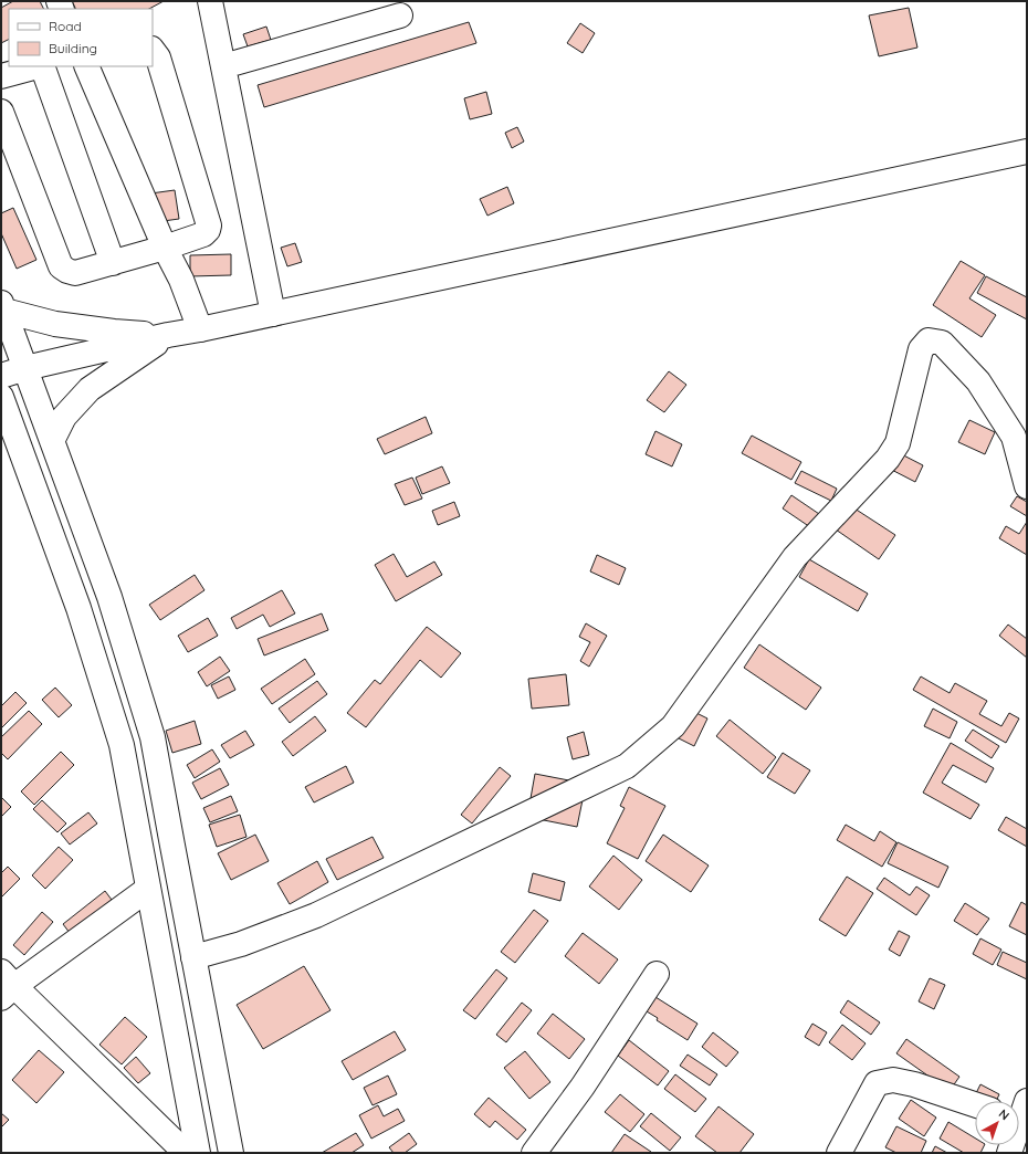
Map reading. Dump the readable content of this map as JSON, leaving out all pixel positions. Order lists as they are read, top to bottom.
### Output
{
  "legend": ["Road", "Building"],
  "north": "top right"
}
